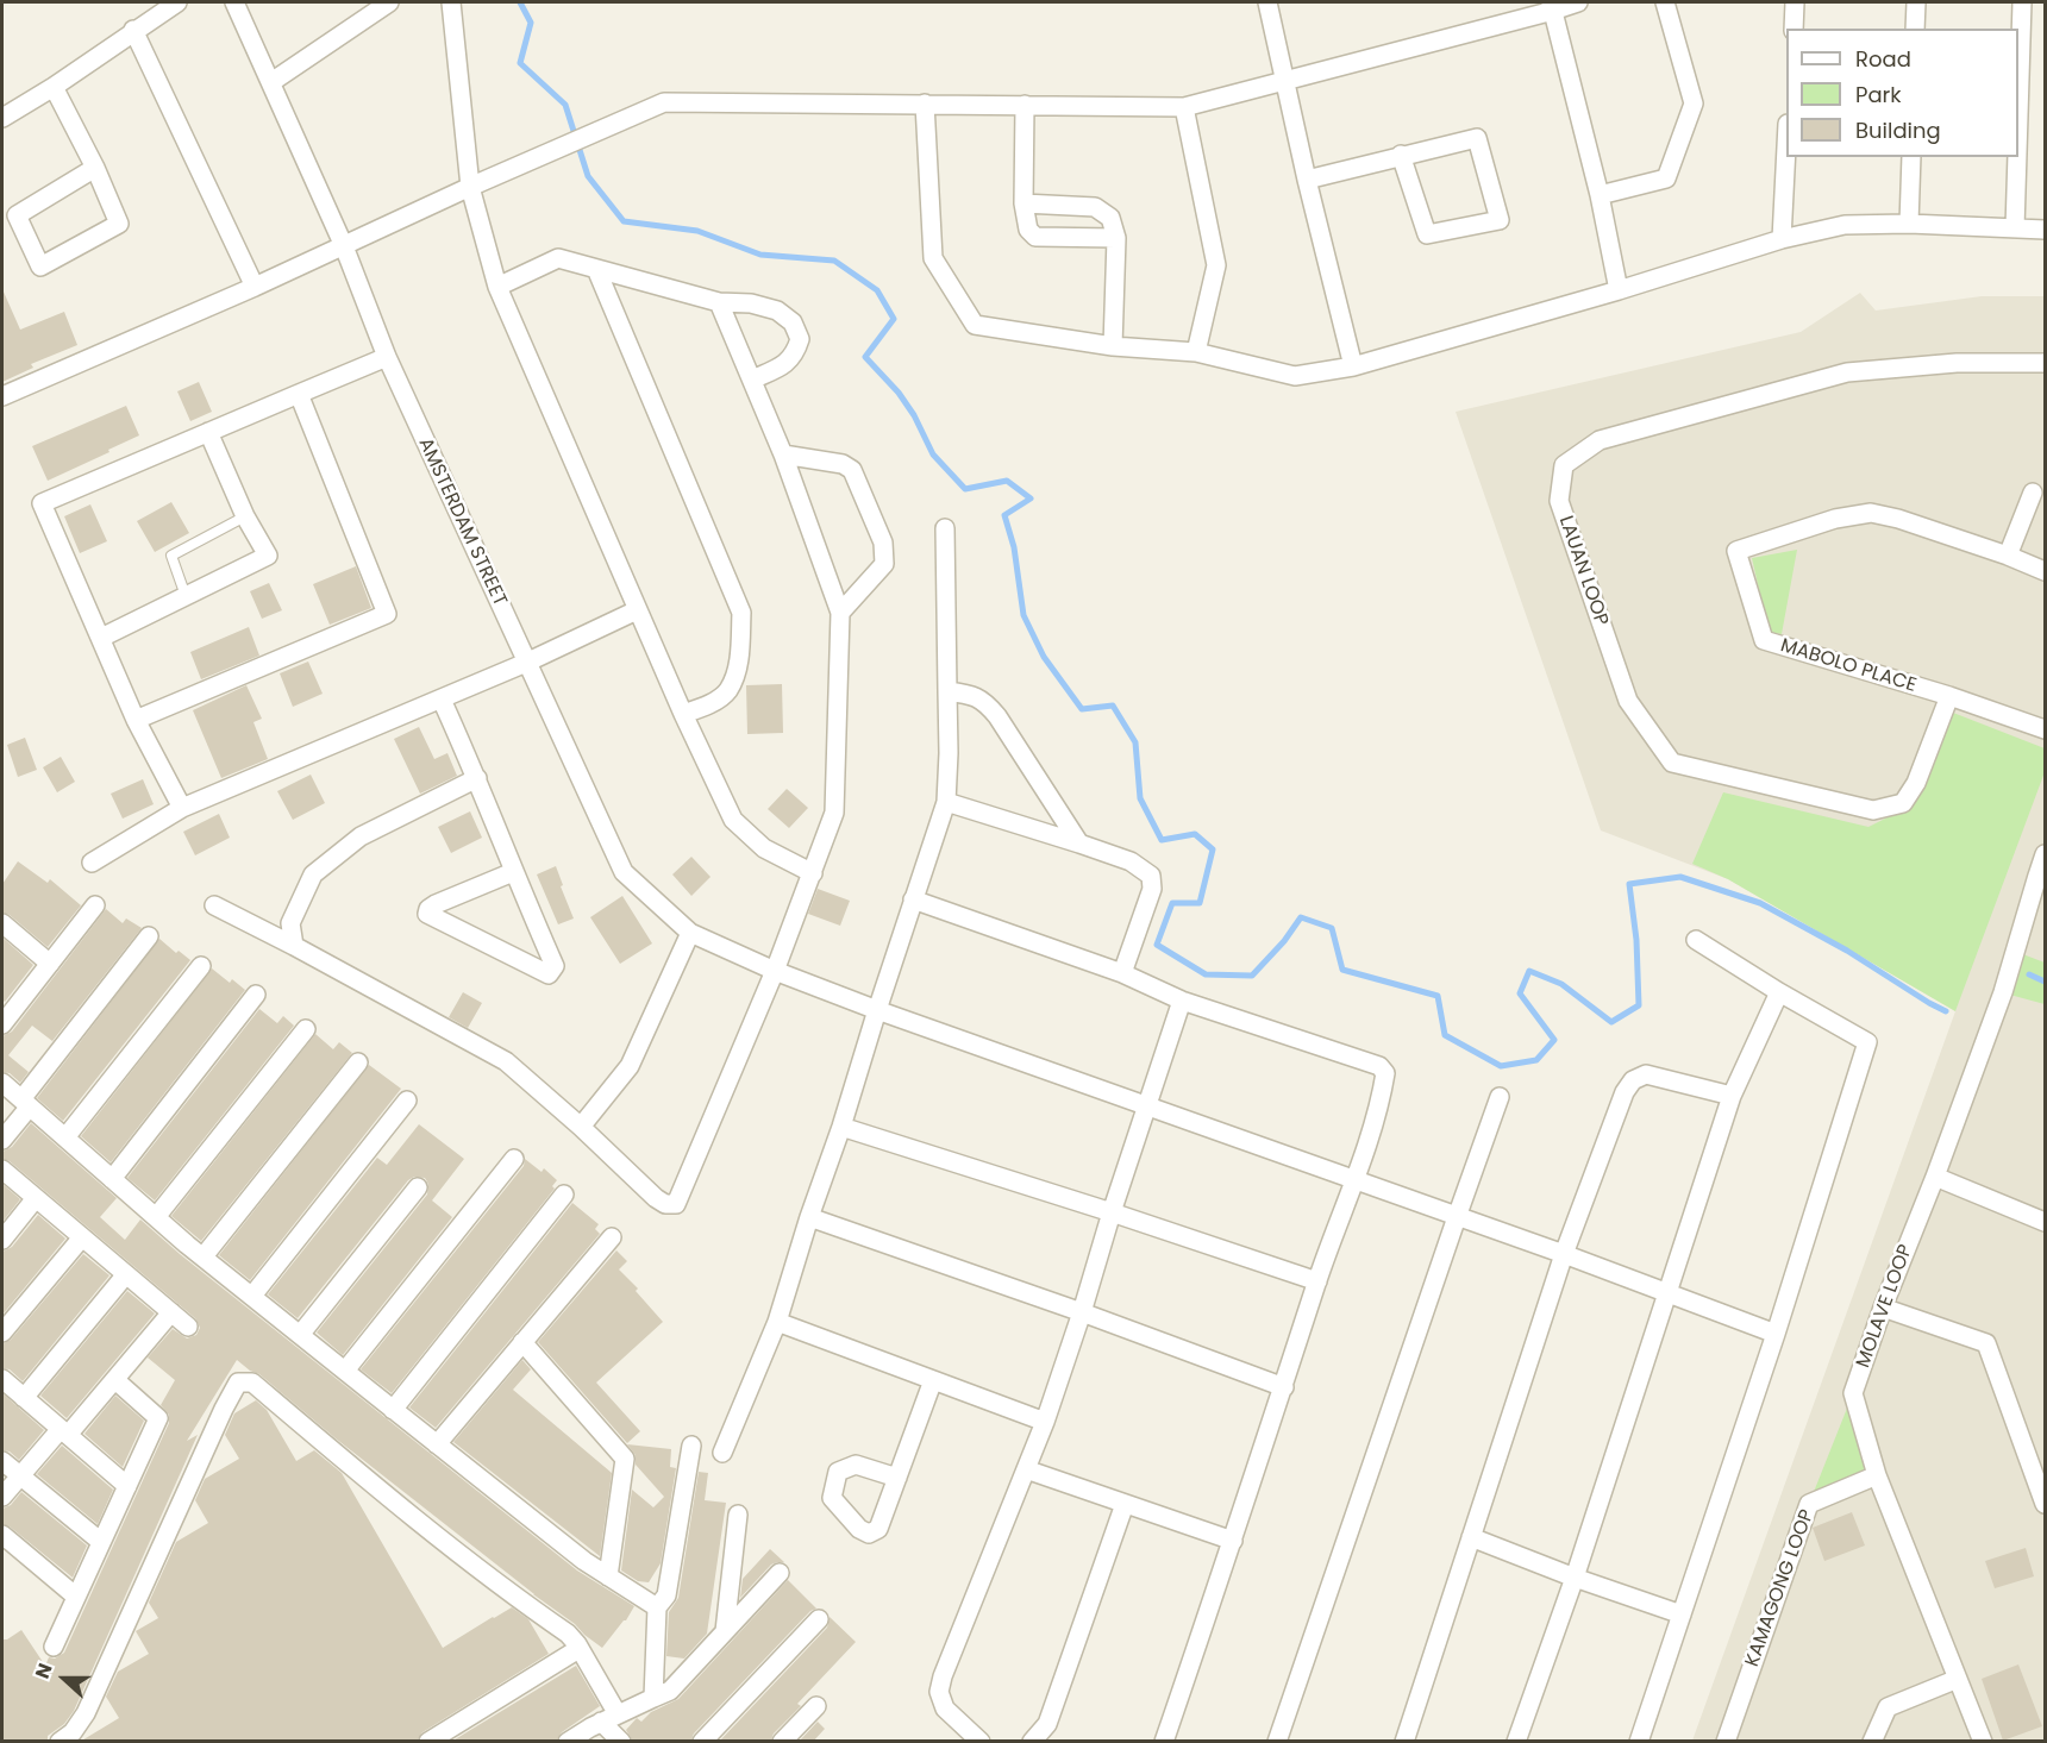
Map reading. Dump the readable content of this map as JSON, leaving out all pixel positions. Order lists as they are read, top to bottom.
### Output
{
  "streets": {
    "street": [
      "AMSTERDAM STREET",
      "LAUAN LOOP",
      "MABOLO PLACE",
      "MOLAVE LOOP",
      "KAMAGONG LOOP"
    ]
  },
  "crossings": [
    ["LAUAN LOOP", "MABOLO PLACE"],
    ["MOLAVE LOOP", "KAMAGONG LOOP"]
  ],
  "legend": ["Road", "Park", "Building"],
  "north": "left"
}
